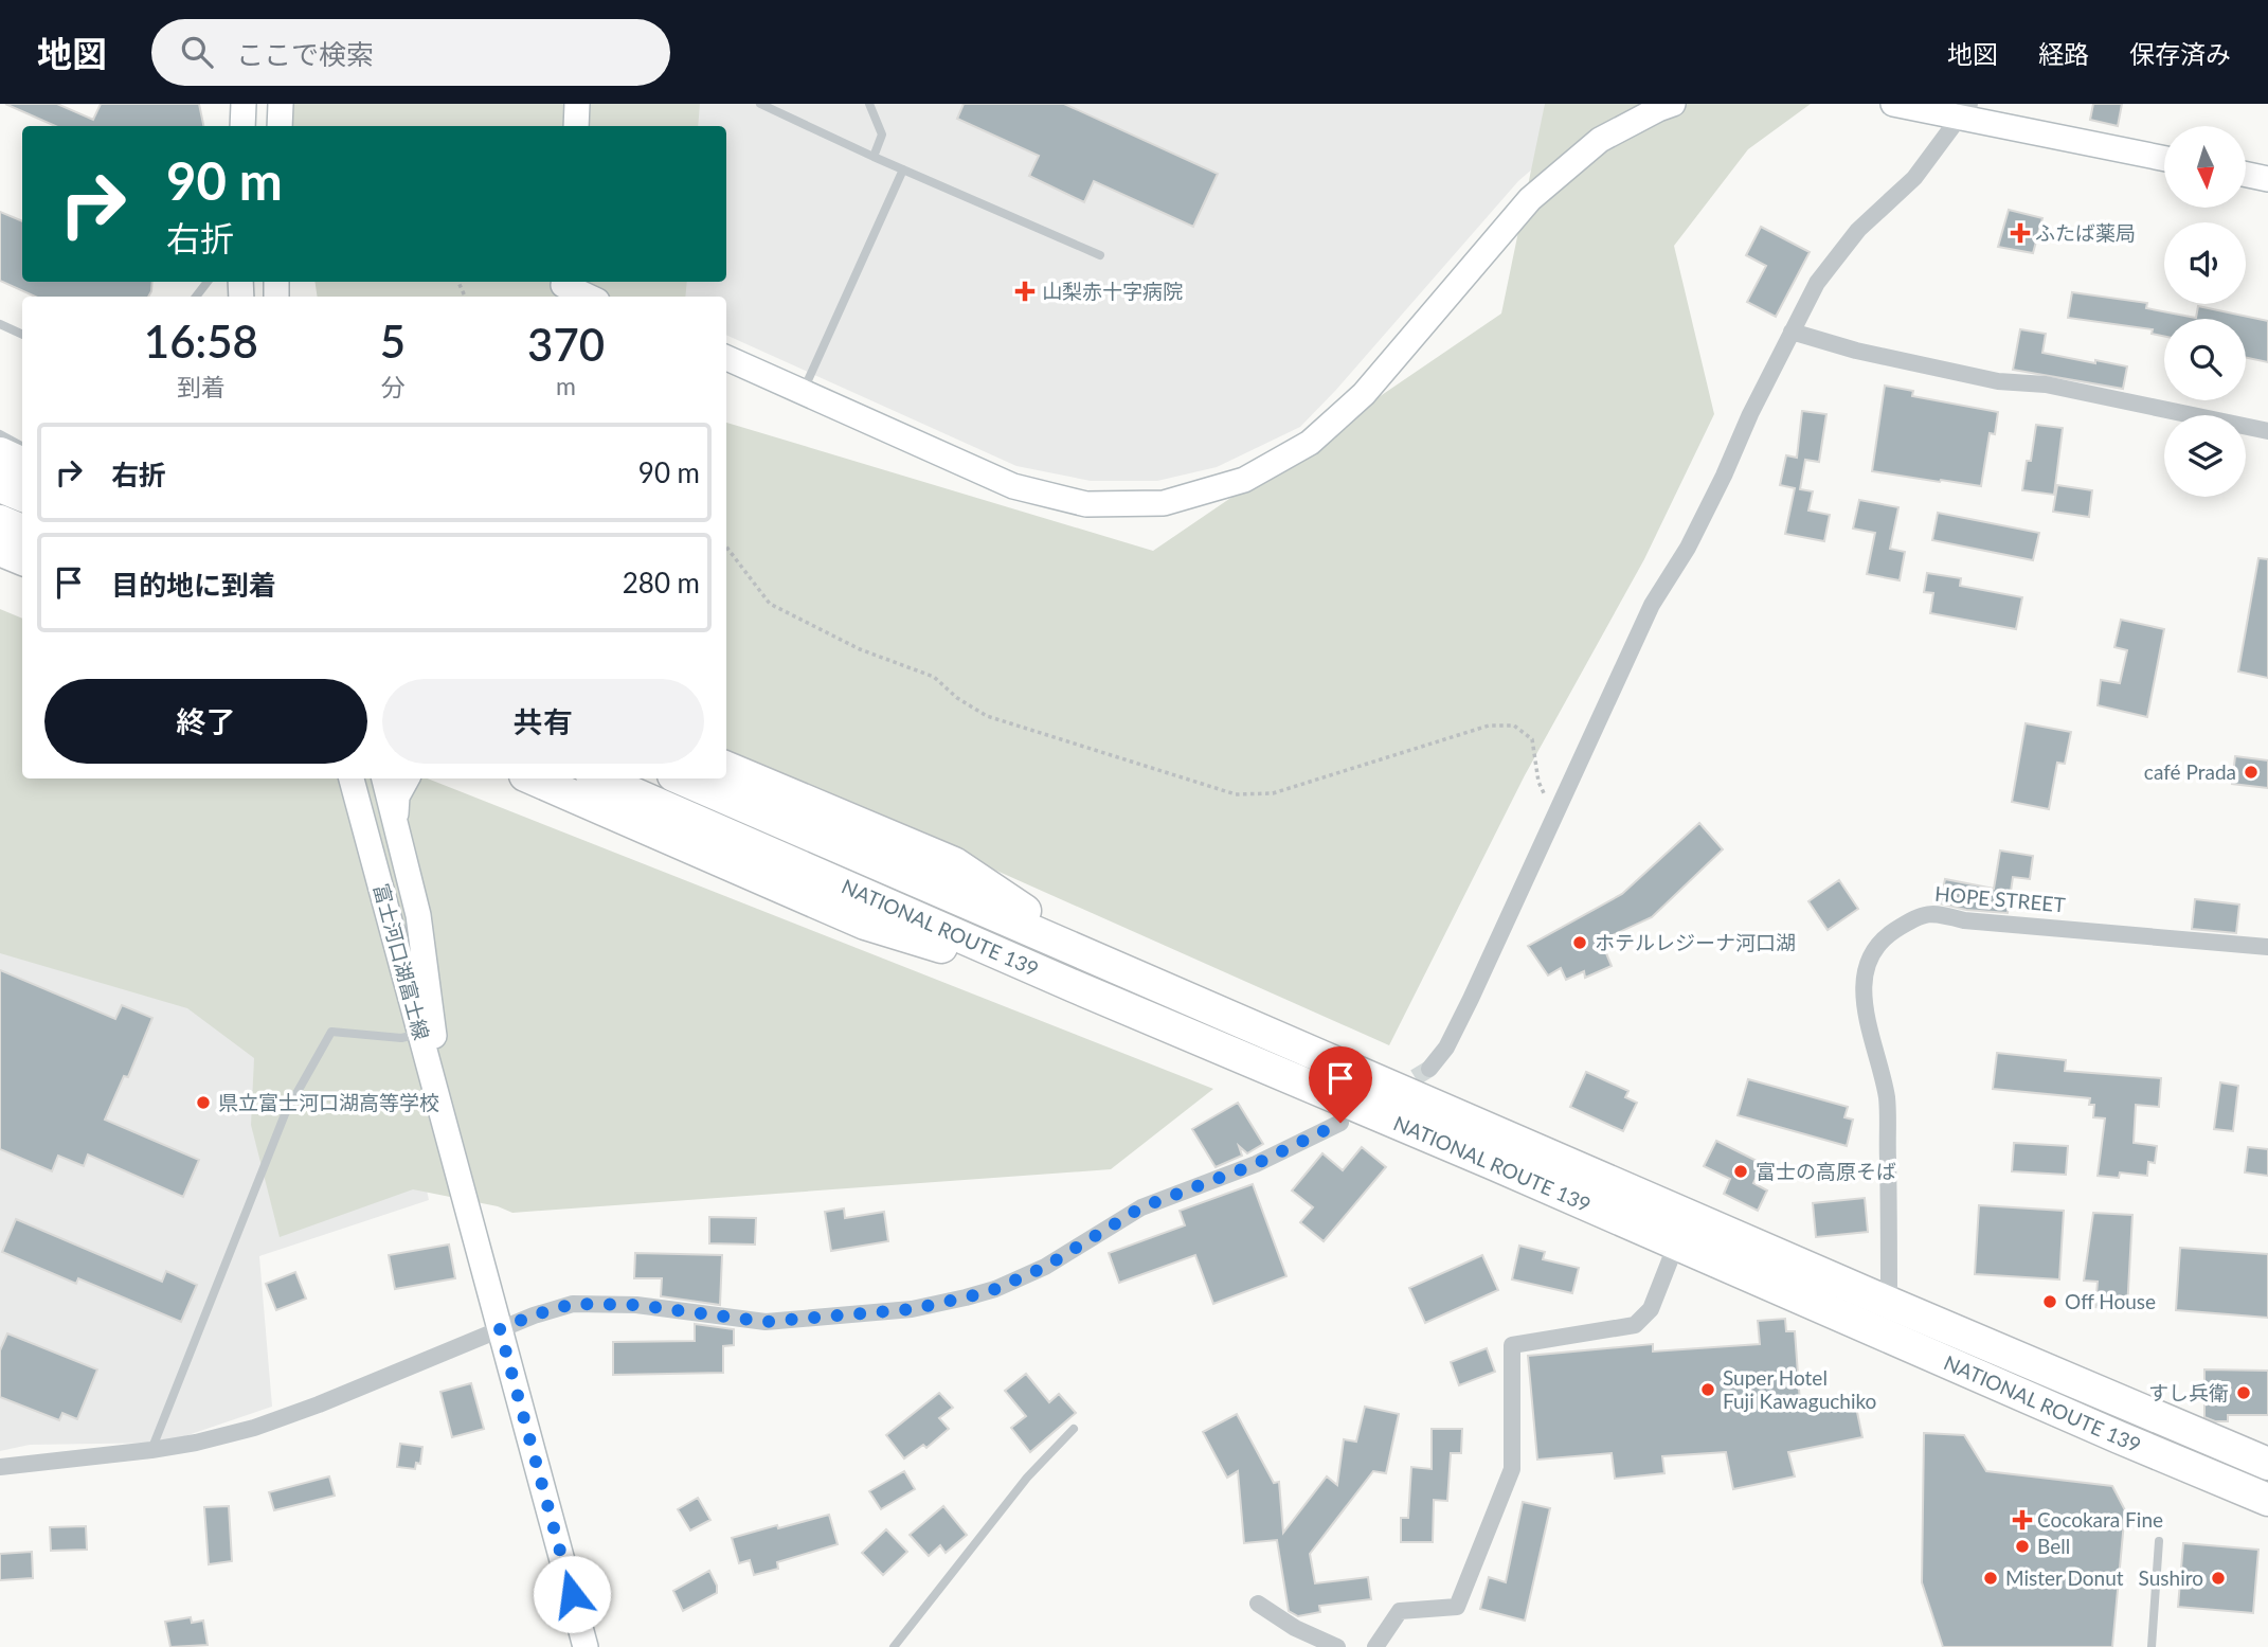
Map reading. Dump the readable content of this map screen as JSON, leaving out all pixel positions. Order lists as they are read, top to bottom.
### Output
{
  "streets": {
    "highway": ["NATIONAL ROUTE 139"],
    "street": ["HOPE STREET", "富士河口湖富士線"]
  },
  "crossings": [
    ["HOPE STREET", "NATIONAL ROUTE 139"]
  ],
  "places": {
    "health": ["ふたば薬局", "山梨赤十字病院", "Cocokara Fine"],
    "other": [
      "café Prada",
      "ホテルレジーナ河口湖",
      "県立富士河口湖高等学校",
      "富士の高原そば",
      "Off House",
      "Super Hotel Fuji Kawaguchiko",
      "すし兵衛",
      "Bell",
      "Mister Donut",
      "Sushiro"
    ]
  },
  "north": "bottom",
  "page": {
    "header": "地図",
    "search": "ここで検索",
    "nav": ["地図", "経路", "保存済み"],
    "turn": ["90 m", "右折"],
    "eta": [
      "16:58",
      "到着",
      "5",
      "分",
      "370",
      "m"
    ],
    "list": [
      {
        "name": "右折",
        "value": "90 m"
      },
      {
        "name": "目的地に到着",
        "value": "280 m"
      }
    ],
    "buttons": ["終了", "共有"]
  }
}
